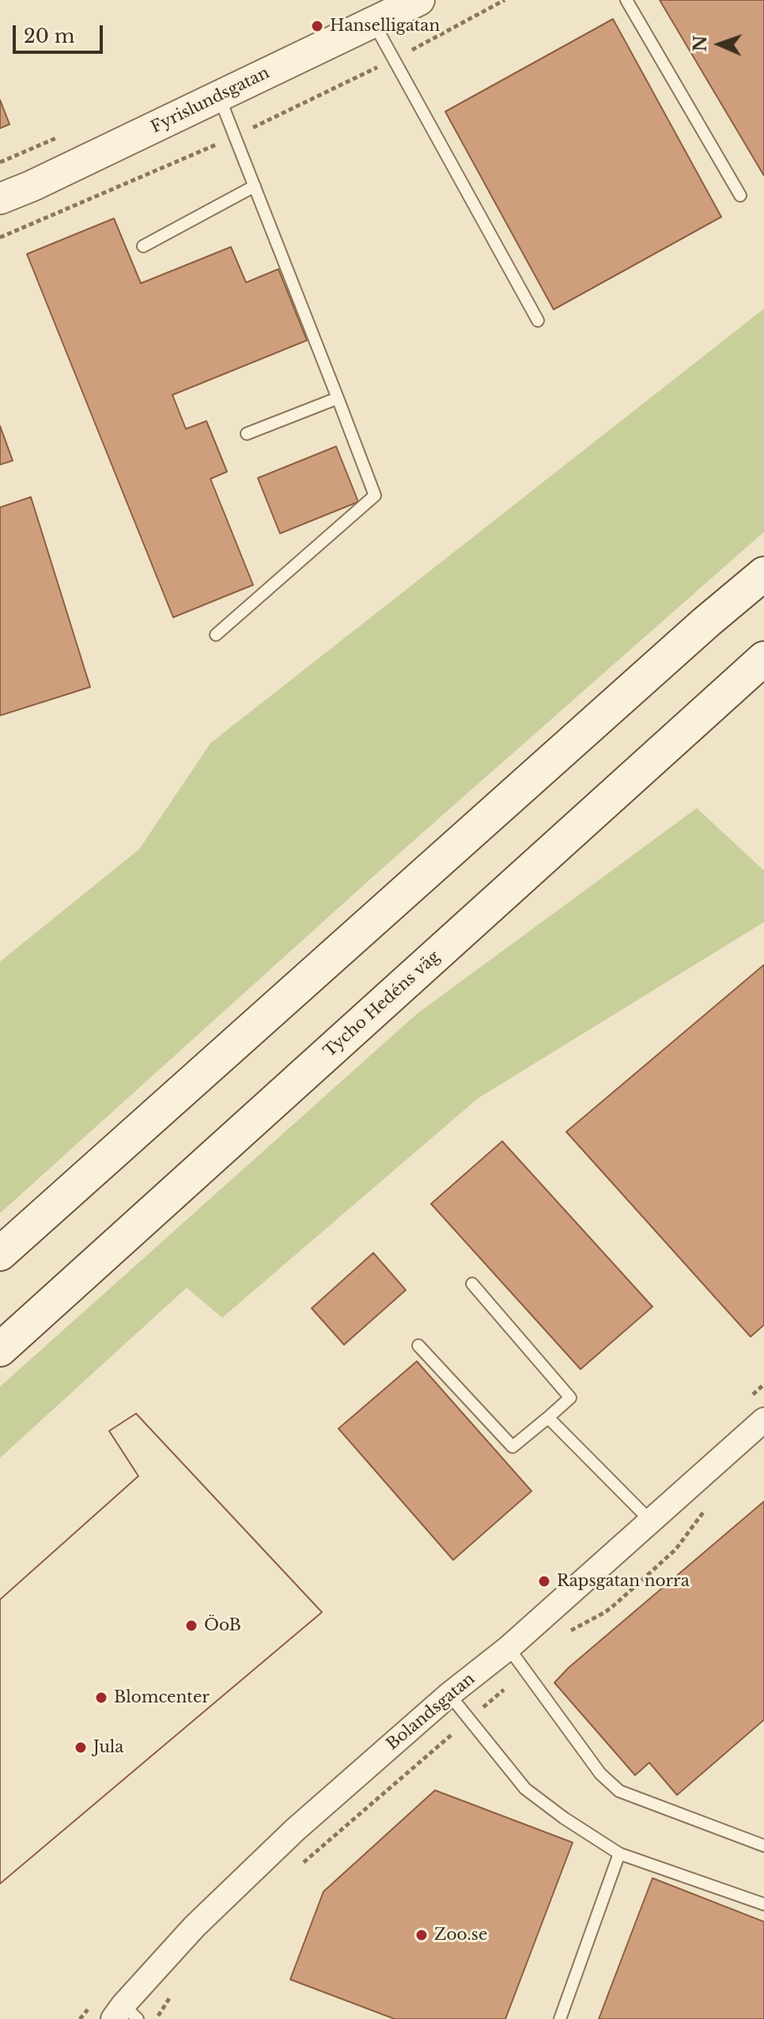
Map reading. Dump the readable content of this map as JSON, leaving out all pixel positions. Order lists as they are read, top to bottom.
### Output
{
  "streets": {
    "main road": ["Tycho Hedéns väg"],
    "street": ["Fyrislundsgatan", "Bolandsgatan"]
  },
  "places": [
    "Hanselligatan",
    "Rapsgatan norra",
    "ÖoB",
    "Blomcenter",
    "Jula",
    "Zoo.se"
  ],
  "scale_bar": "20 m",
  "north": "left"
}
